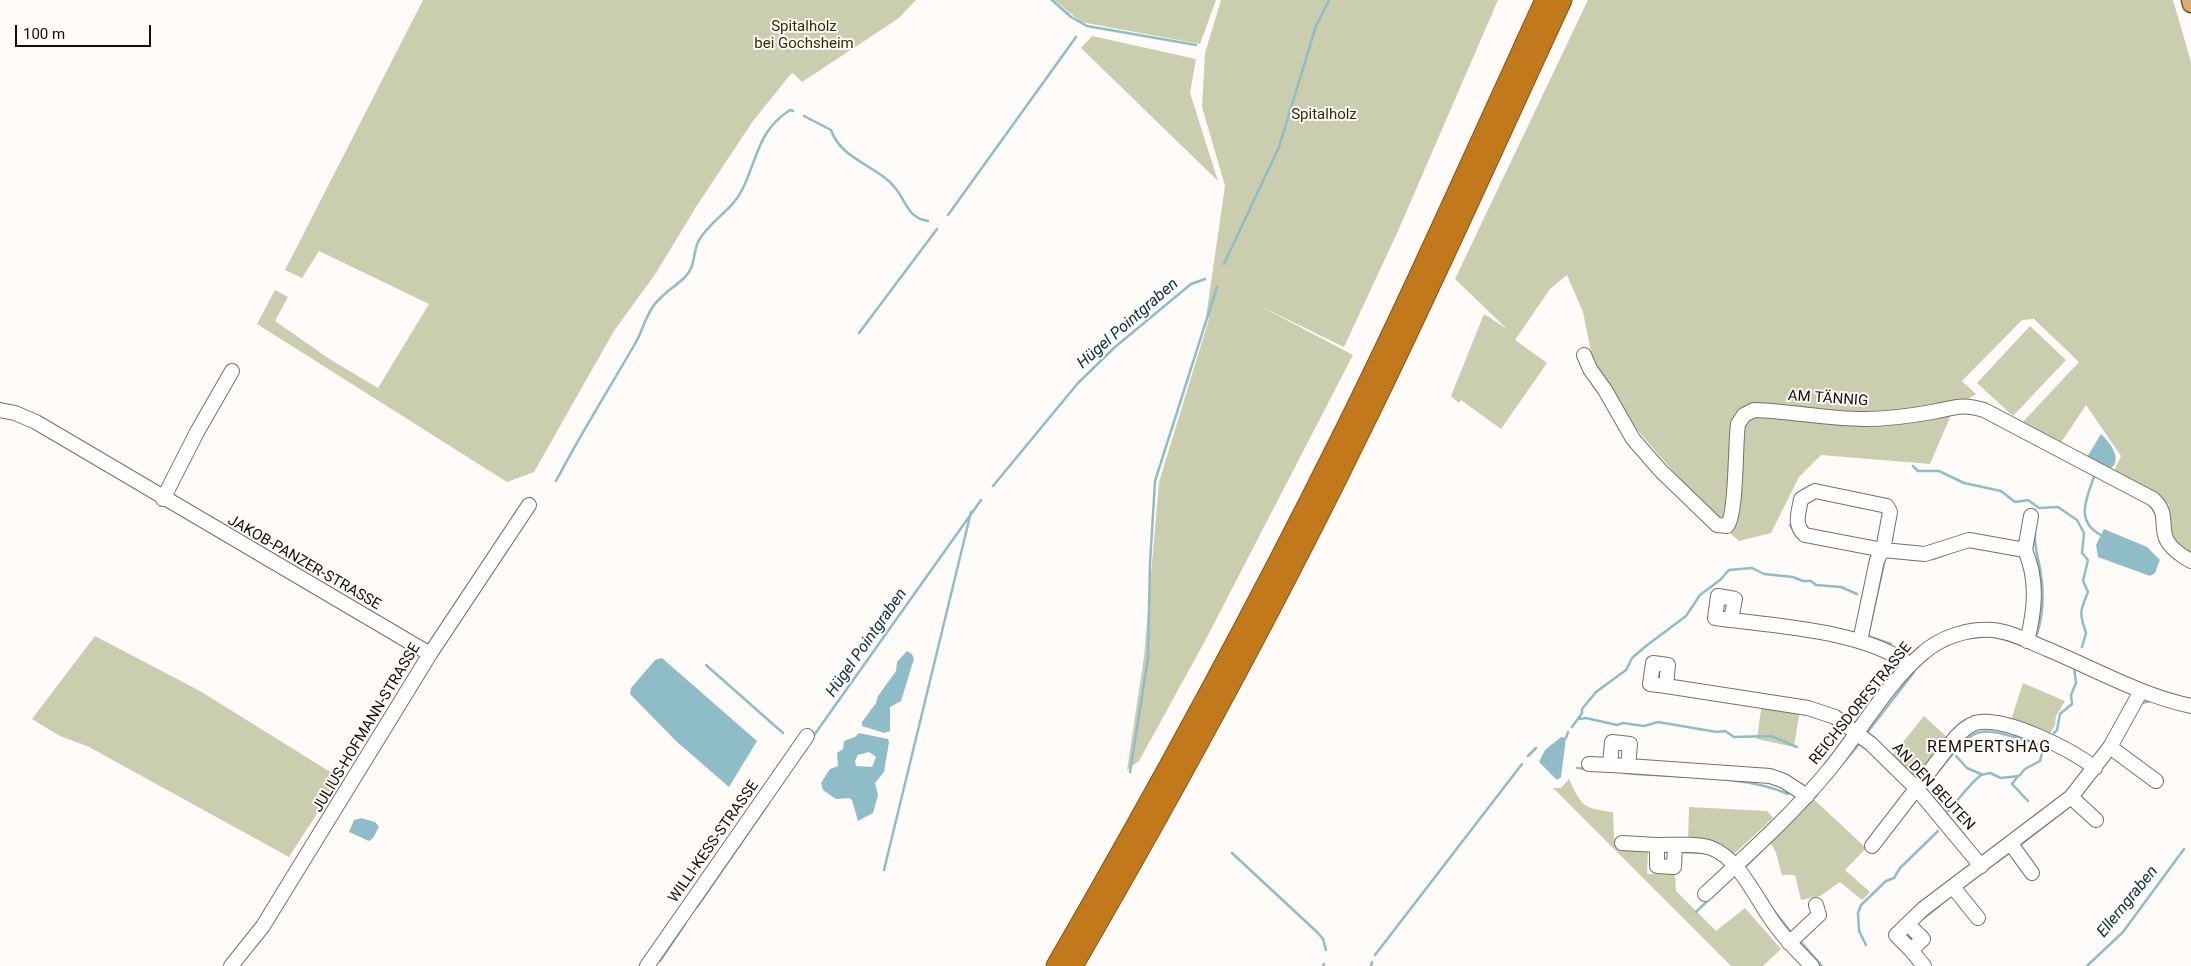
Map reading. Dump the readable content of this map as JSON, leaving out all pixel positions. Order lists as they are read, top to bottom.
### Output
{
  "streets": {
    "street": [
      "AM TÄNNIG",
      "JAKOB-PANZER-STRASSE",
      "REICHSDORFSTRASSE",
      "JULIUS-HOFMANN-STRASSE",
      "AN DEN BEUTEN",
      "WILLI-KESS-STRASSE"
    ]
  },
  "crossings": [
    ["JAKOB-PANZER-STRASSE", "JULIUS-HOFMANN-STRASSE"],
    ["REICHSDORFSTRASSE", "AN DEN BEUTEN"]
  ],
  "districts": ["REMPERTSHAG"],
  "water": ["Hügel Pointgraben", "Ellerngraben"],
  "parks": ["Spitalholz bei Gochsheim", "Spitalholz"],
  "scale_bar": "100 m"
}
